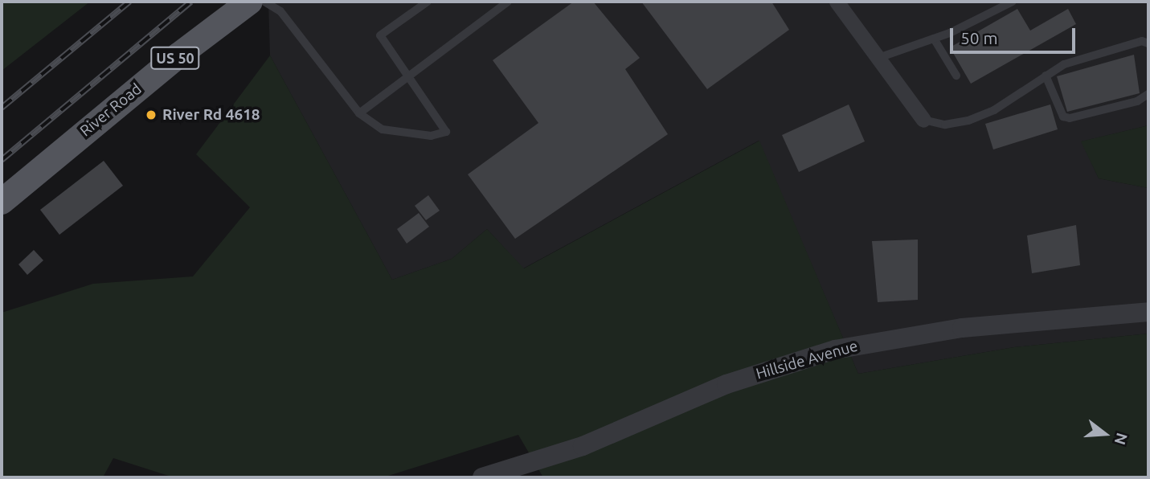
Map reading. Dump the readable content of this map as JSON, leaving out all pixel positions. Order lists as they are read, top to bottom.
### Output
{
  "streets": {
    "main road": ["US 50", "River Road"],
    "street": ["Hillside Avenue"]
  },
  "places": ["River Rd 4618"],
  "scale_bar": "50 m",
  "north": "right"
}
